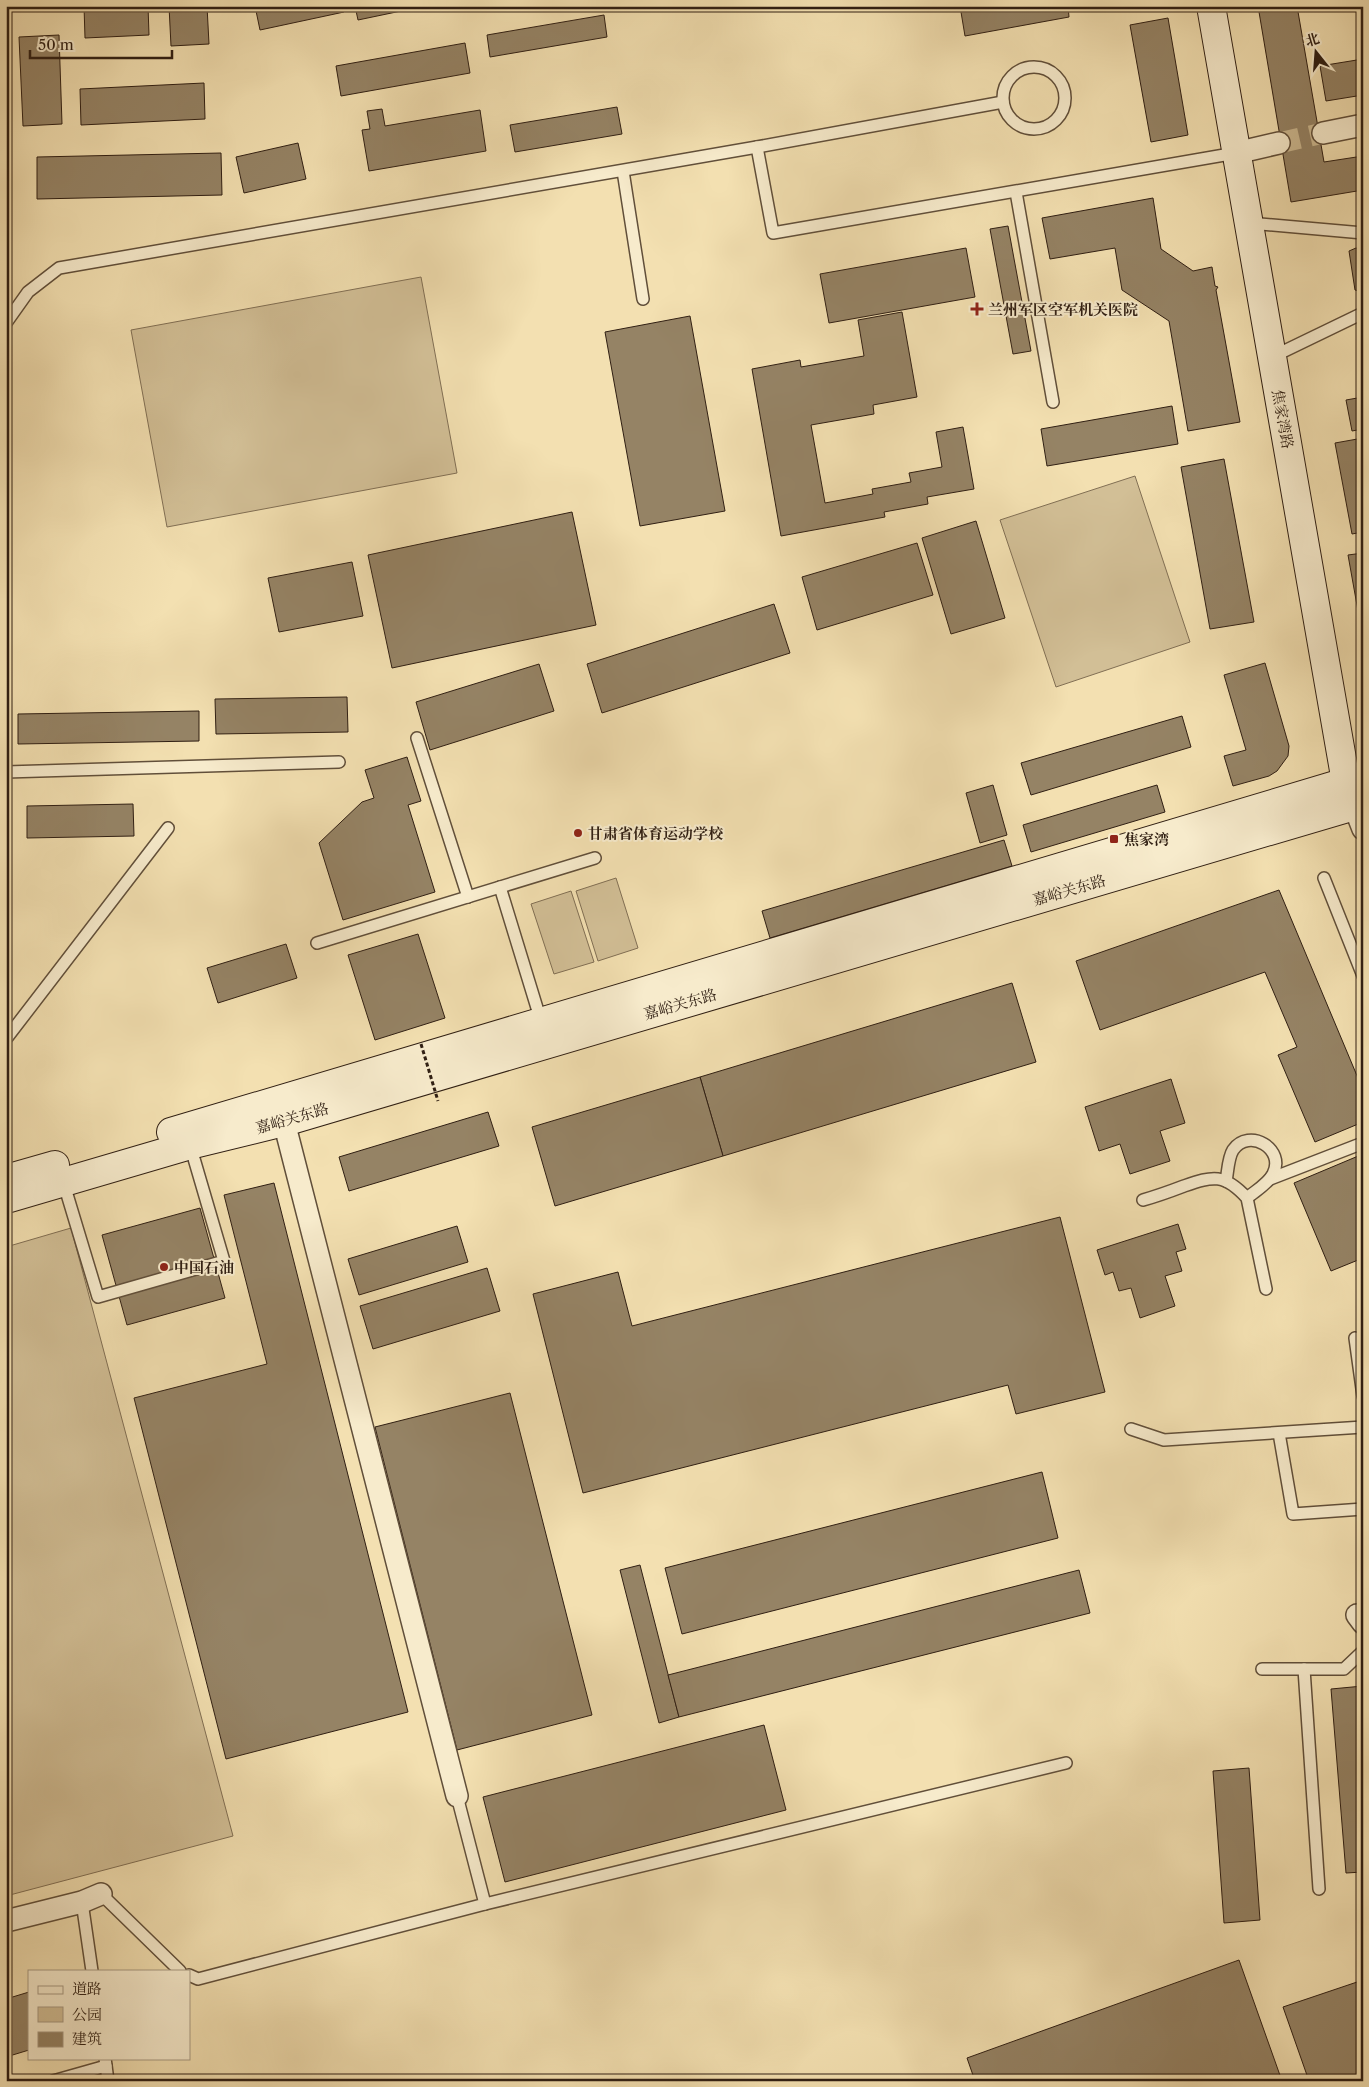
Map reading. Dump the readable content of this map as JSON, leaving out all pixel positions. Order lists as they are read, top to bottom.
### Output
{
  "streets": {
    "main road": ["焦家湾路", "嘉峪关东路"]
  },
  "crossings": [
    ["焦家湾路", "嘉峪关东路"]
  ],
  "places": {
    "health": ["兰州军区空军机关医院"],
    "other": ["甘肃省体育运动学校", "中国石油"],
    "transit": ["焦家湾"]
  },
  "legend": ["道路", "公园", "建筑"],
  "scale_bar": "50 m",
  "north": "top"
}
